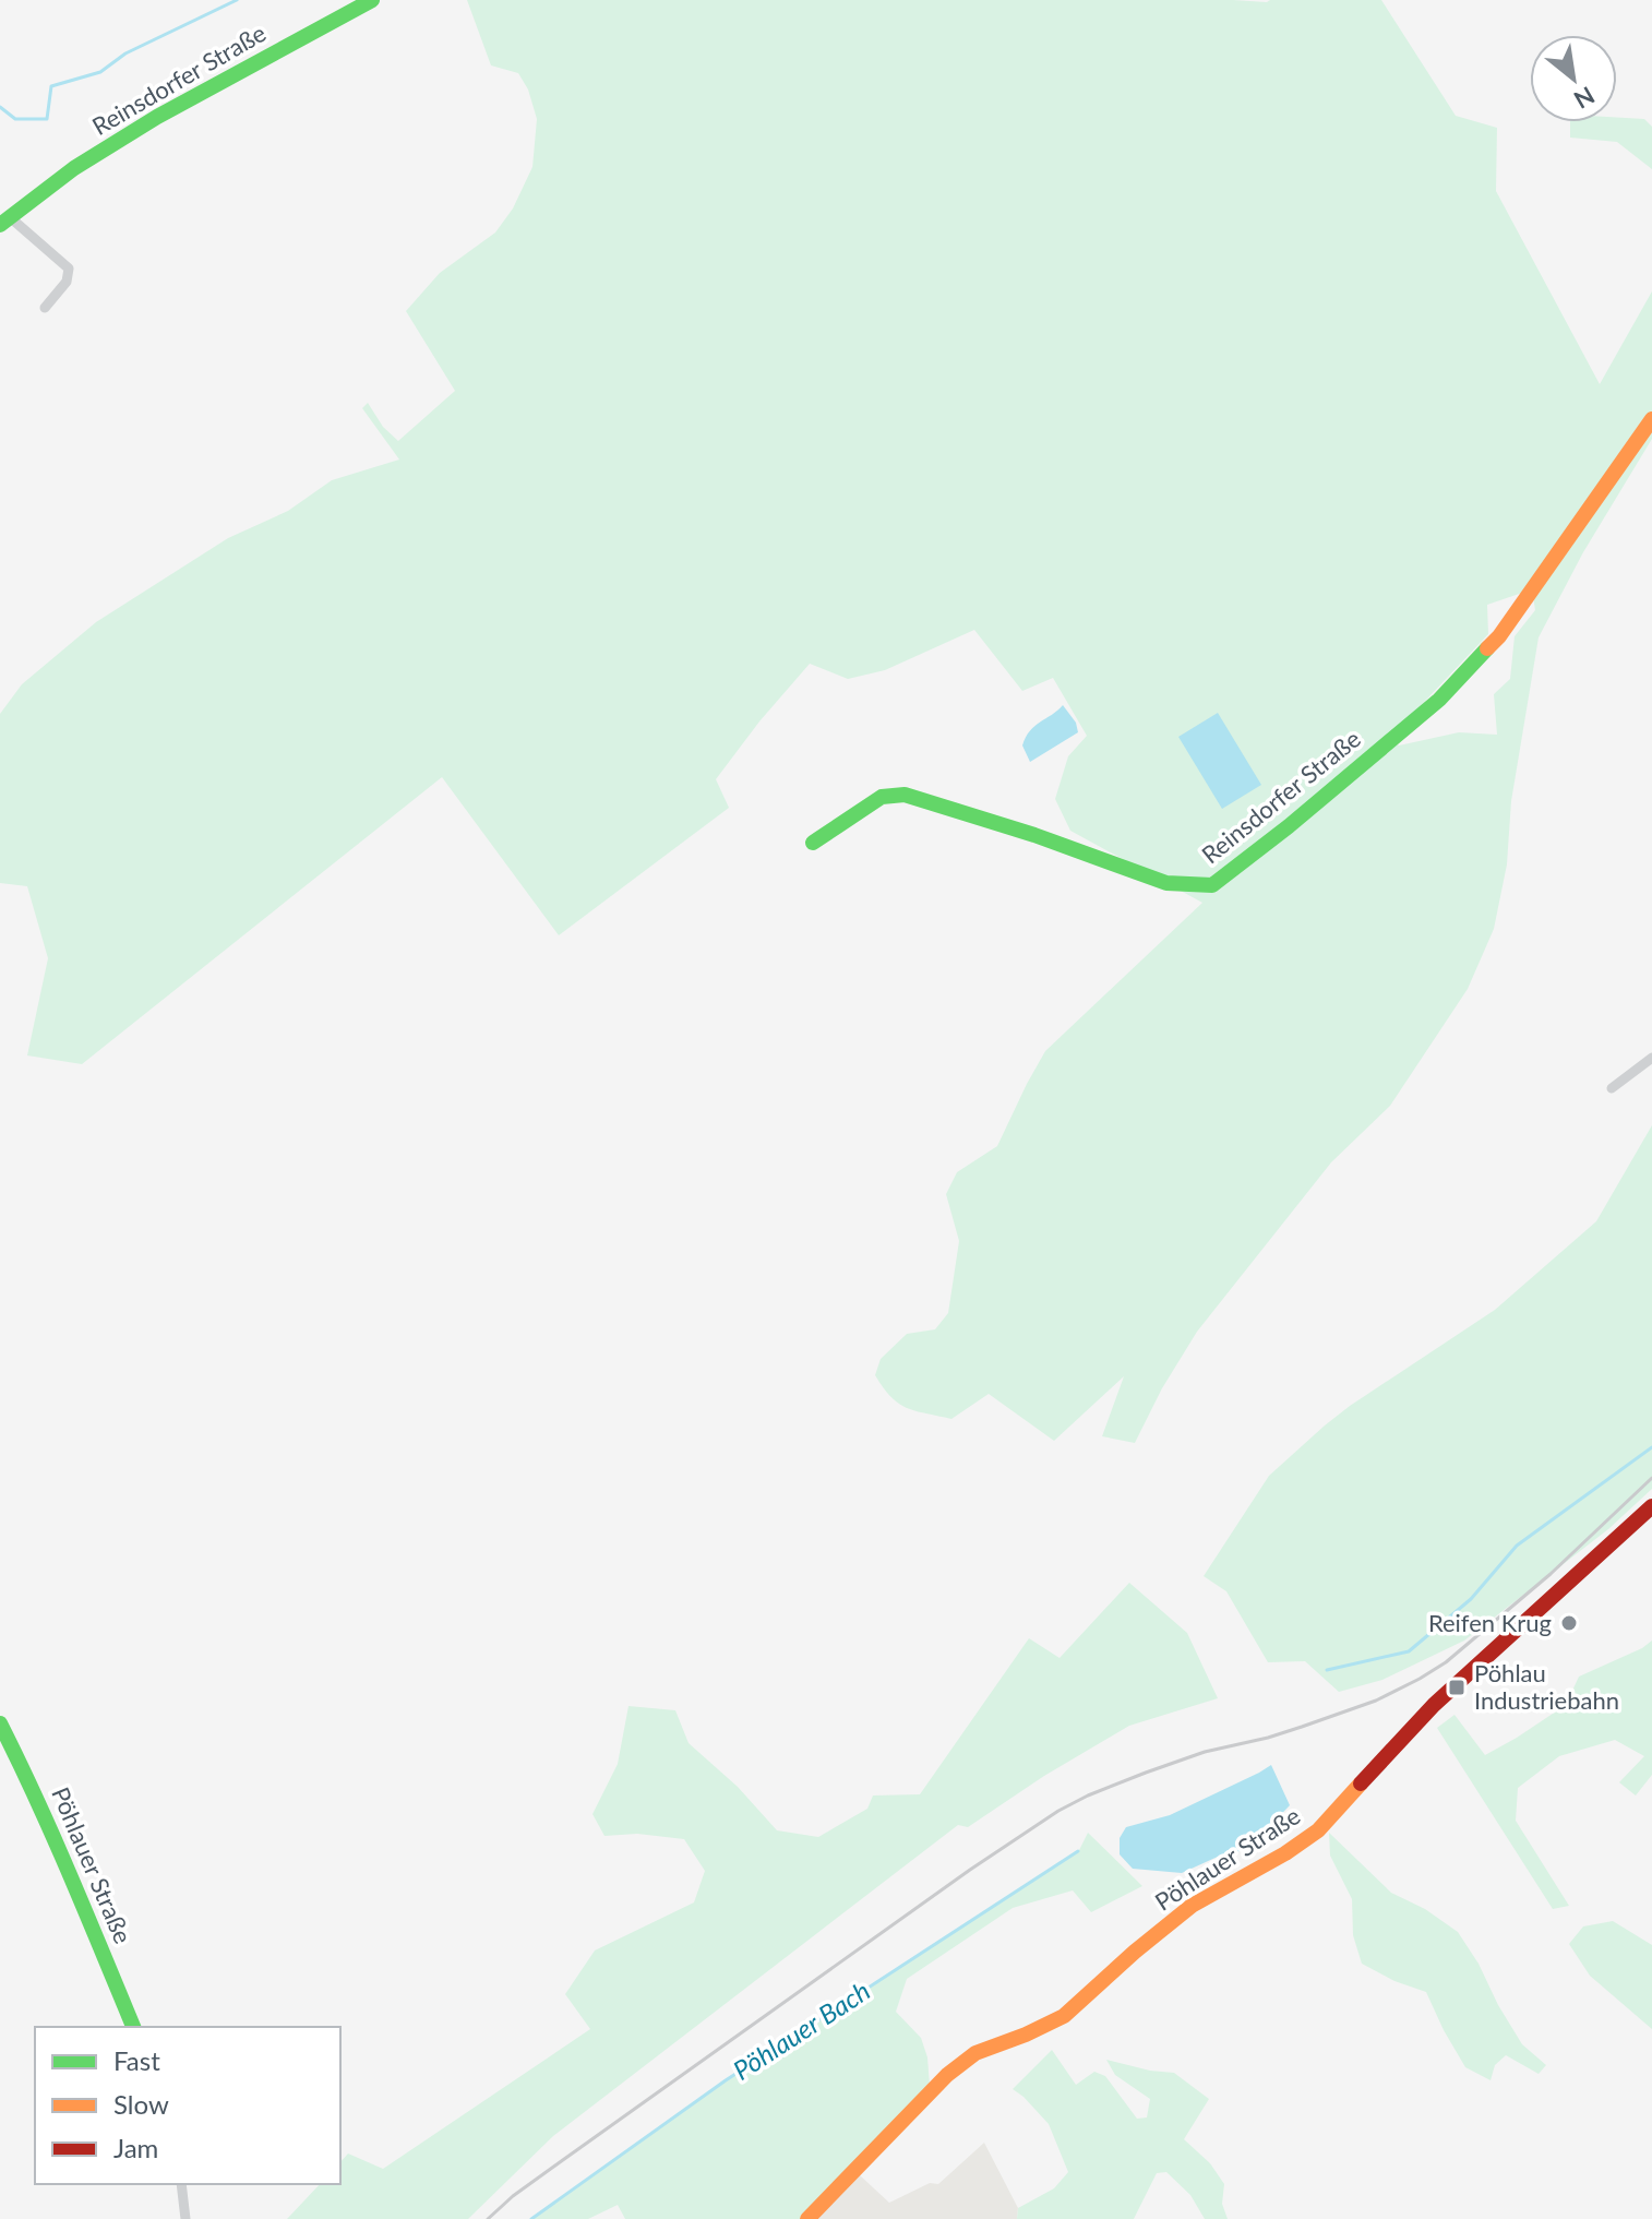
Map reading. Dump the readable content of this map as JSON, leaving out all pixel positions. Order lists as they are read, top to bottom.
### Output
{
  "streets": {
    "street": ["Reinsdorfer Straße", "Pöhlauer Straße"]
  },
  "water": ["Pöhlauer Bach"],
  "places": {
    "other": ["Reifen Krug"],
    "transit": ["Pöhlau Industriebahn"]
  },
  "legend": ["Fast", "Slow", "Jam"],
  "north": "bottom right"
}
